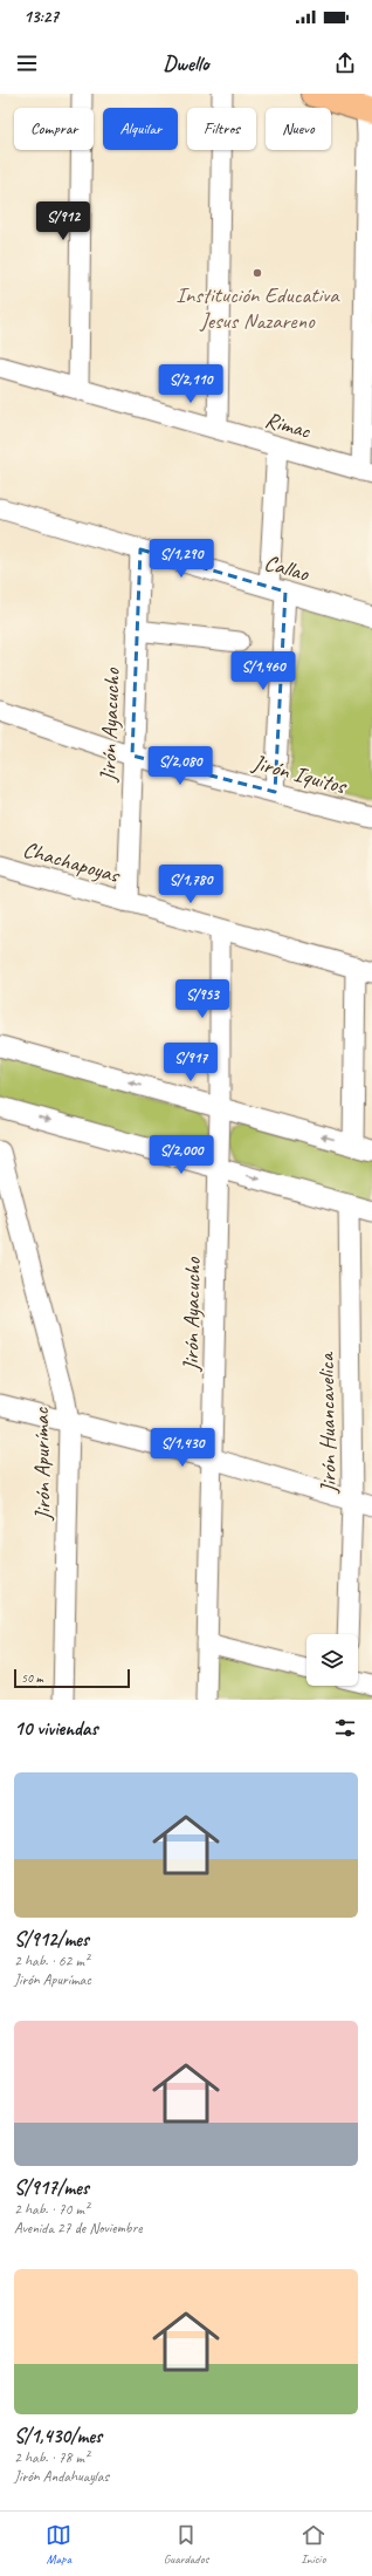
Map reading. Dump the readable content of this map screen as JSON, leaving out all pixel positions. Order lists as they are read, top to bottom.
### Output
{
  "streets": {
    "street": [
      "Rimac",
      "Callao",
      "Jirón Ayacucho",
      "Jirón Iquitos",
      "Chachapoyas",
      "Jirón Huancavelica",
      "Jirón Apurímac"
    ]
  },
  "crossings": [
    ["Callao", "Jirón Ayacucho"],
    ["Jirón Ayacucho", "Jirón Iquitos"],
    ["Jirón Ayacucho", "Chachapoyas"]
  ],
  "places": ["Institución Educativa Jesus Nazareno"],
  "scale_bar": "50 m",
  "page": {
    "status": "13:27",
    "header": "Dwello",
    "chip": [
      "Comprar",
      "Alquilar",
      "Filtros",
      "Nuevo"
    ],
    "price": [
      "S/912",
      "S/2,110",
      "S/1,290",
      "S/1,460",
      "S/2,080",
      "S/1,780",
      "S/953",
      "S/917",
      "S/2,000",
      "S/1,430"
    ],
    "scale": "50 m",
    "heading": "10 viviendas",
    "list": [
      {
        "name": "S/912/mes",
        "note": "2 hab. · 62 m² · Jirón Apurímac"
      },
      {
        "name": "S/917/mes",
        "note": "2 hab. · 70 m² · Avenida 27 de Noviembre"
      },
      {
        "name": "S/1,430/mes",
        "note": "2 hab. · 78 m² · Jirón Andahuaylas"
      }
    ],
    "tabs": ["Mapa", "Guardados", "Inicio"]
  }
}
